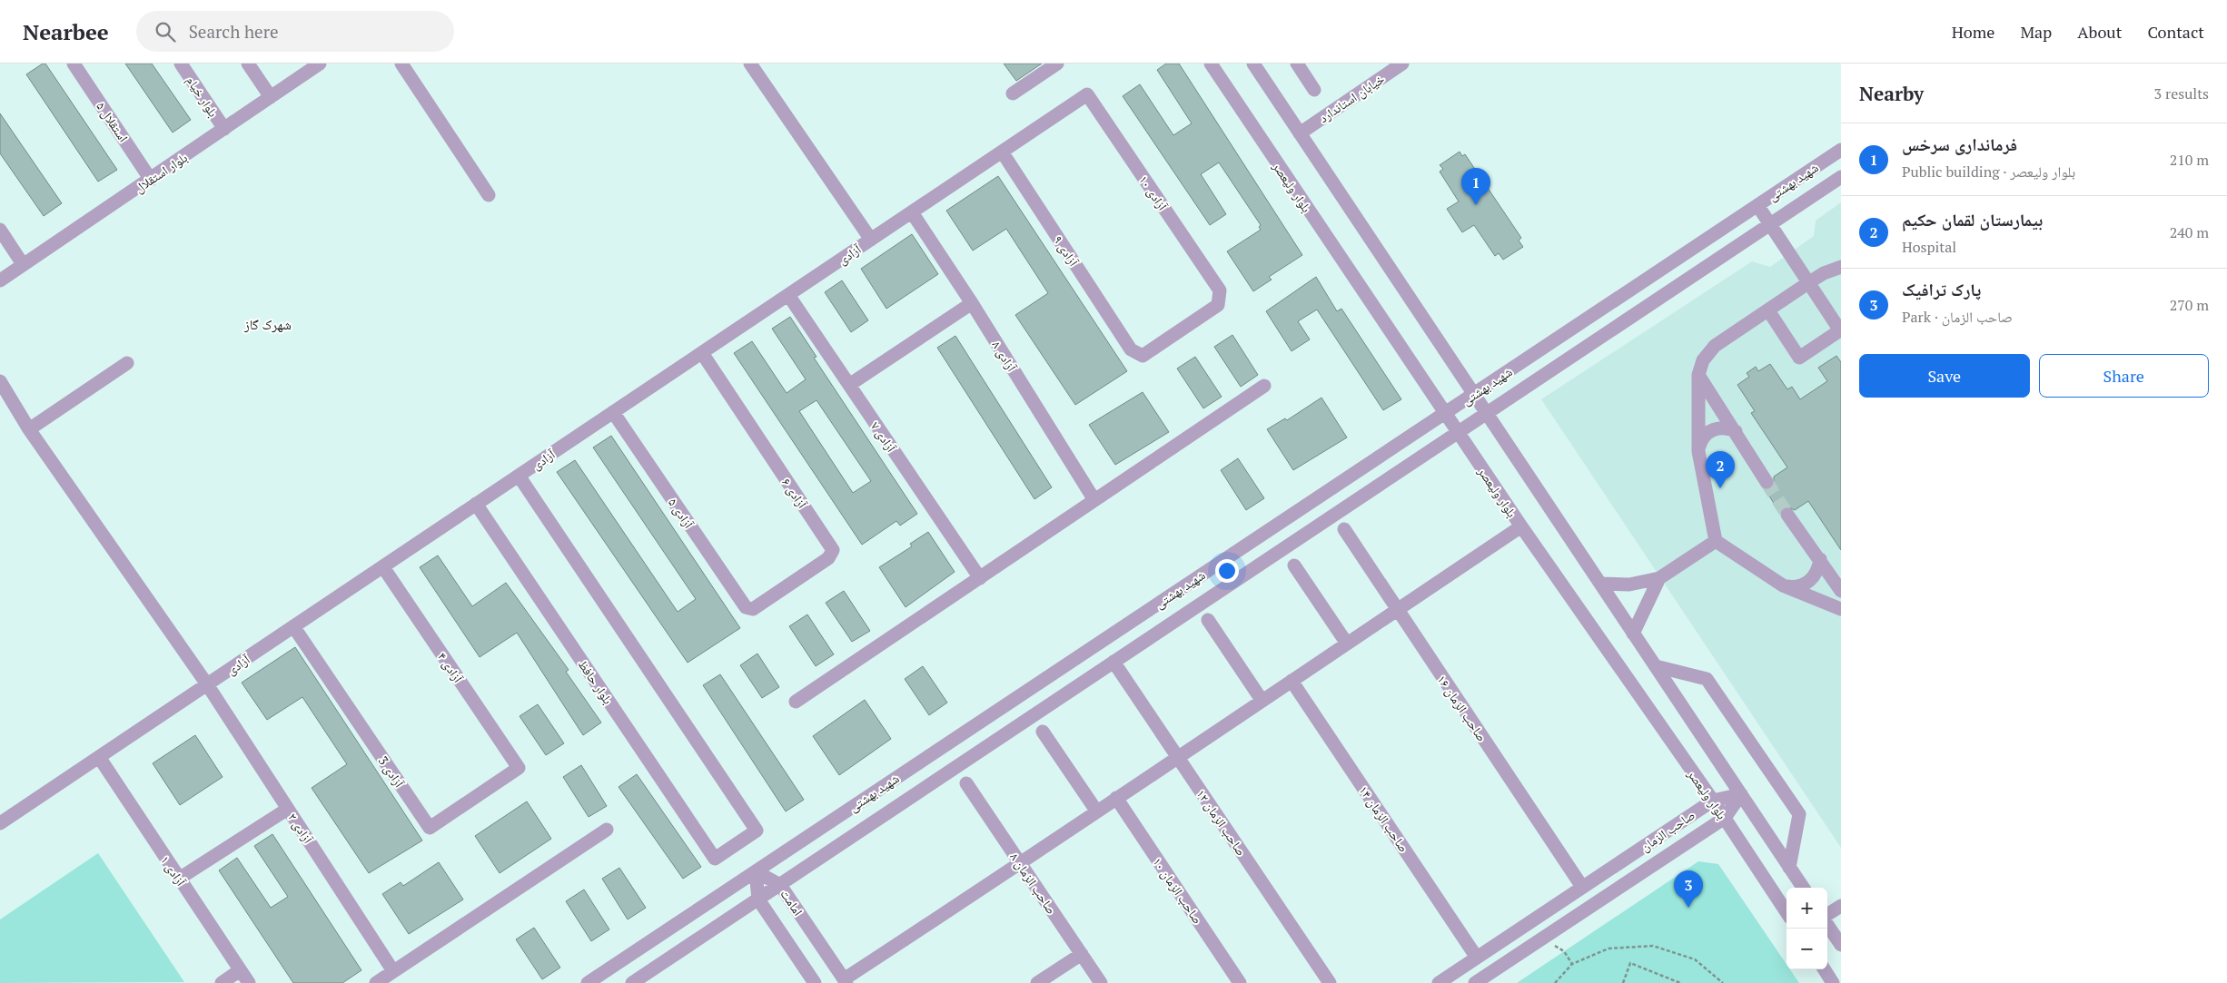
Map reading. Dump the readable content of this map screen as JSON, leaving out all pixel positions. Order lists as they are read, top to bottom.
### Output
{
  "streets": {
    "street": [
      "بلوار خیام",
      "خیابان استاندارد",
      "استقلال ۵",
      "بلوار استقلال",
      "شهید بهشتی",
      "بلوار ولیعصر",
      "آزادی ۱۰",
      "آزادی ۹",
      "آزادی",
      "آزادی ۸",
      "آزادی ۷",
      "آزادی ۶",
      "آزادی ۵",
      "آزادی ۴",
      "بلوار حافظ",
      "صاحب الزمان ۱۶",
      "آزادی 3",
      "صاحب الزمان ۱۴",
      "صاحب الزمان ۱۲",
      "آزادی ۲",
      "صاحب الزمان",
      "آزادی ۱",
      "صاحب الزمان ۸",
      "صاحب الزمان ۱۰",
      "امامت"
    ]
  },
  "crossings": [
    ["بلوار خیام", "بلوار استقلال"],
    ["استقلال ۵", "بلوار استقلال"],
    ["شهید بهشتی", "بلوار ولیعصر"],
    ["شهید بهشتی", "صاحب الزمان ۱۲"],
    ["شهید بهشتی", "امامت"],
    ["بلوار ولیعصر", "صاحب الزمان"],
    ["آزادی ۱۰", "آزادی ۹"],
    ["آزادی ۱۰", "آزادی"],
    ["آزادی ۹", "آزادی"],
    ["آزادی", "آزادی ۸"],
    ["آزادی", "آزادی ۷"],
    ["آزادی", "آزادی ۶"],
    ["آزادی", "آزادی ۵"],
    ["آزادی", "آزادی ۴"],
    ["آزادی", "بلوار حافظ"],
    ["آزادی", "آزادی 3"],
    ["آزادی", "آزادی ۲"],
    ["آزادی", "آزادی ۱"],
    ["آزادی ۶", "آزادی ۵"],
    ["آزادی ۴", "آزادی 3"],
    ["صاحب الزمان ۱۶", "صاحب الزمان"],
    ["صاحب الزمان ۱۴", "صاحب الزمان"]
  ],
  "districts": ["شهرک گاز"],
  "page": {
    "header": "Nearbee",
    "search": "Search here",
    "nav": [
      "Home",
      "Map",
      "About",
      "Contact"
    ],
    "heading": ["Nearby", "3 results"],
    "list": [
      {
        "mark": "1",
        "name": "فرمانداری سرخس",
        "note": "Public building · بلوار ولیعصر",
        "value": "210 m"
      },
      {
        "mark": "2",
        "name": "بیمارستان لقمان حکیم",
        "note": "Hospital",
        "value": "240 m"
      },
      {
        "mark": "3",
        "name": "پارک ترافیک",
        "note": "Park · صاحب الزمان",
        "value": "270 m"
      }
    ],
    "pins": ["1", "2", "3"],
    "buttons": ["Save", "Share"],
    "map_buttons": ["+", "−"]
  }
}
